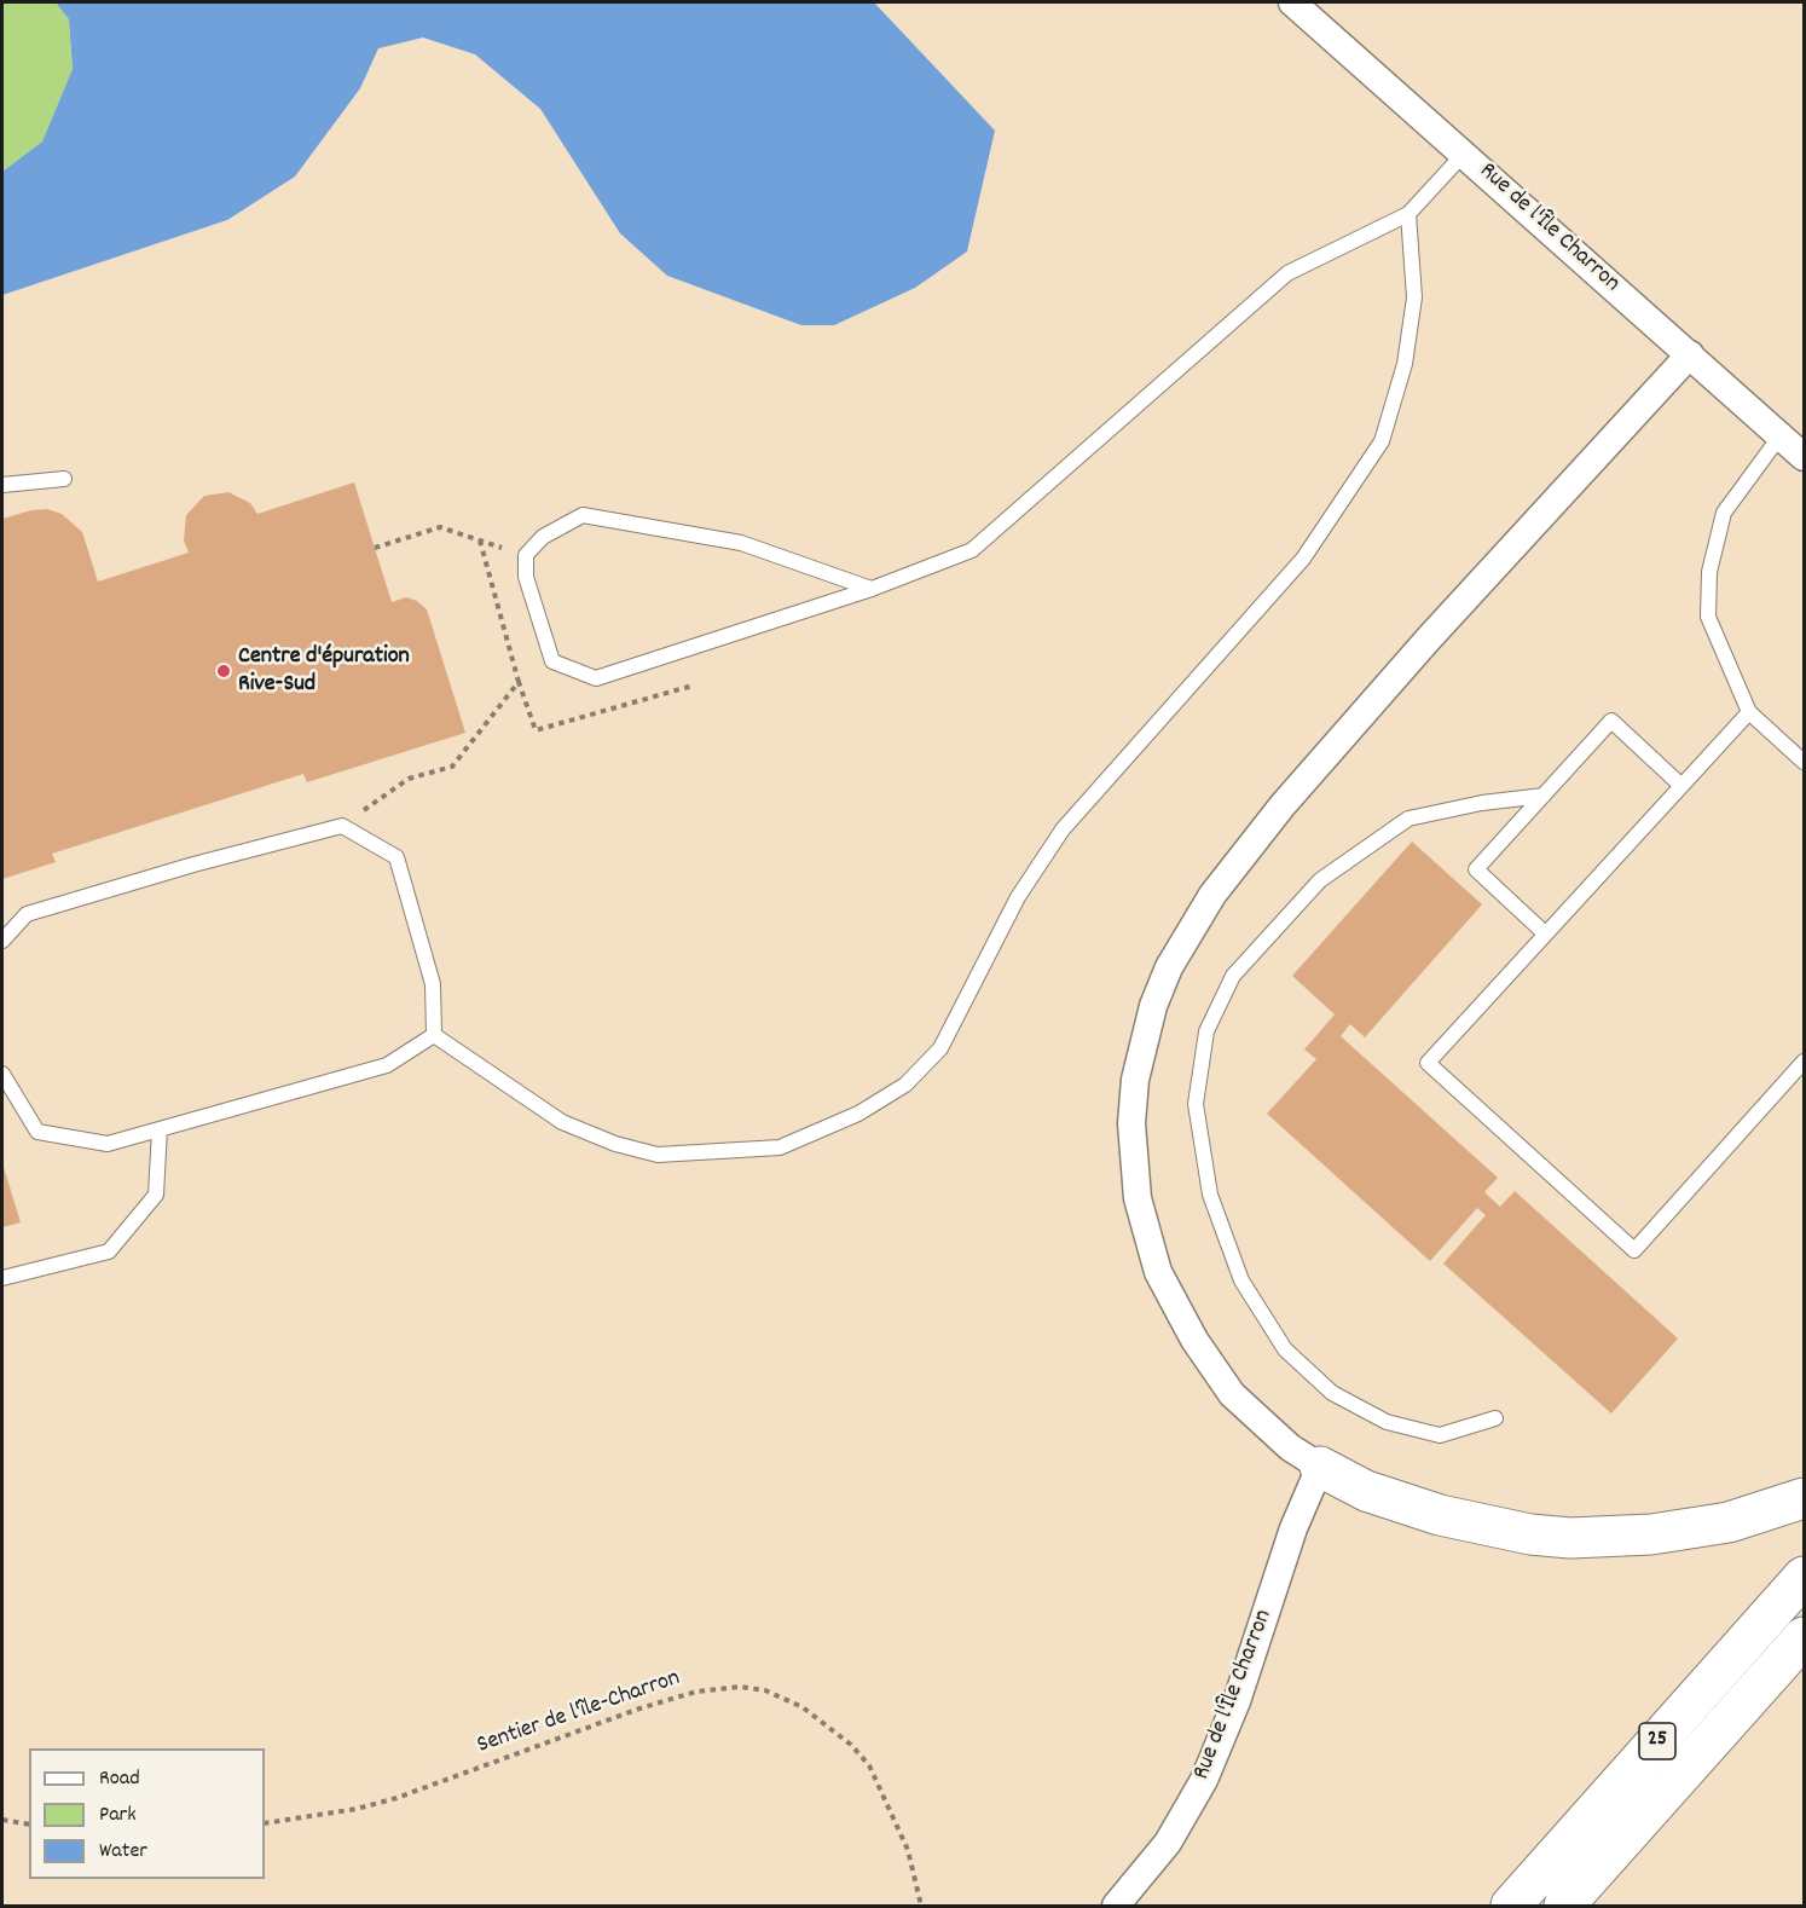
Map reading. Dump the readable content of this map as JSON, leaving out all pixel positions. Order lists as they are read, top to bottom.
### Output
{
  "streets": {
    "highway": ["25"],
    "street": ["Rue de l'Île Charron"],
    "path": ["Sentier de l'île-Charron"]
  },
  "places": ["Centre d'épuration Rive-Sud"],
  "legend": ["Road", "Park", "Water"]
}
